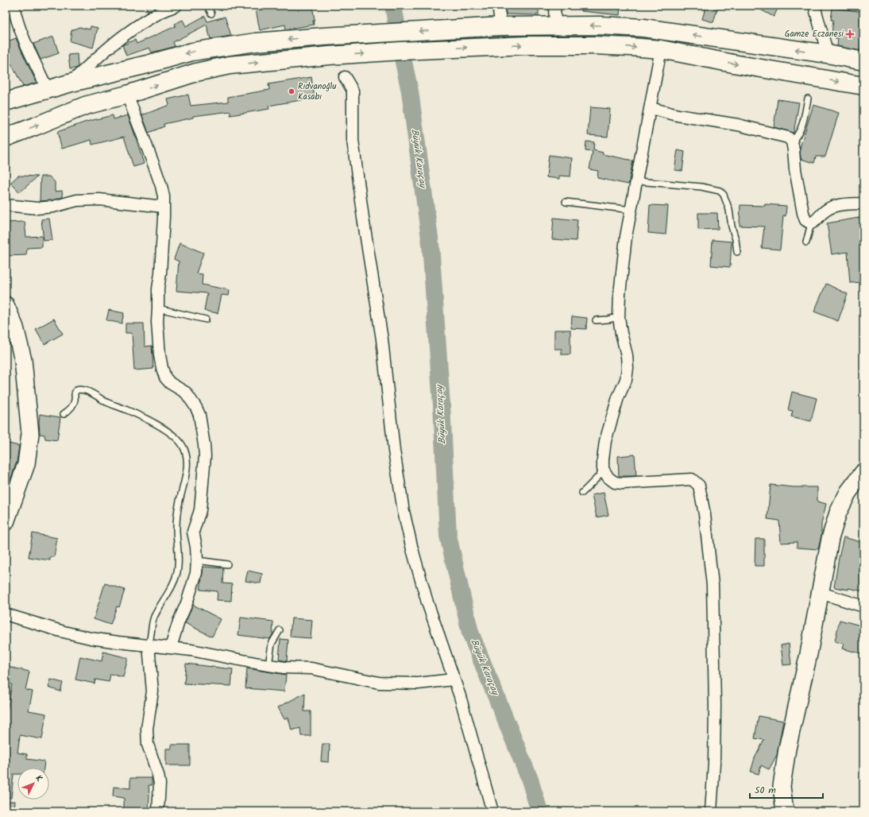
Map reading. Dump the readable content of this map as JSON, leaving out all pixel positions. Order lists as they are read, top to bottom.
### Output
{
  "water": ["Büyük Karaçay"],
  "places": {
    "health": ["Gamze Eczanesi"],
    "other": ["Rıdvanoğlu Kasabı"]
  },
  "scale_bar": "50 m",
  "north": "top right"
}
